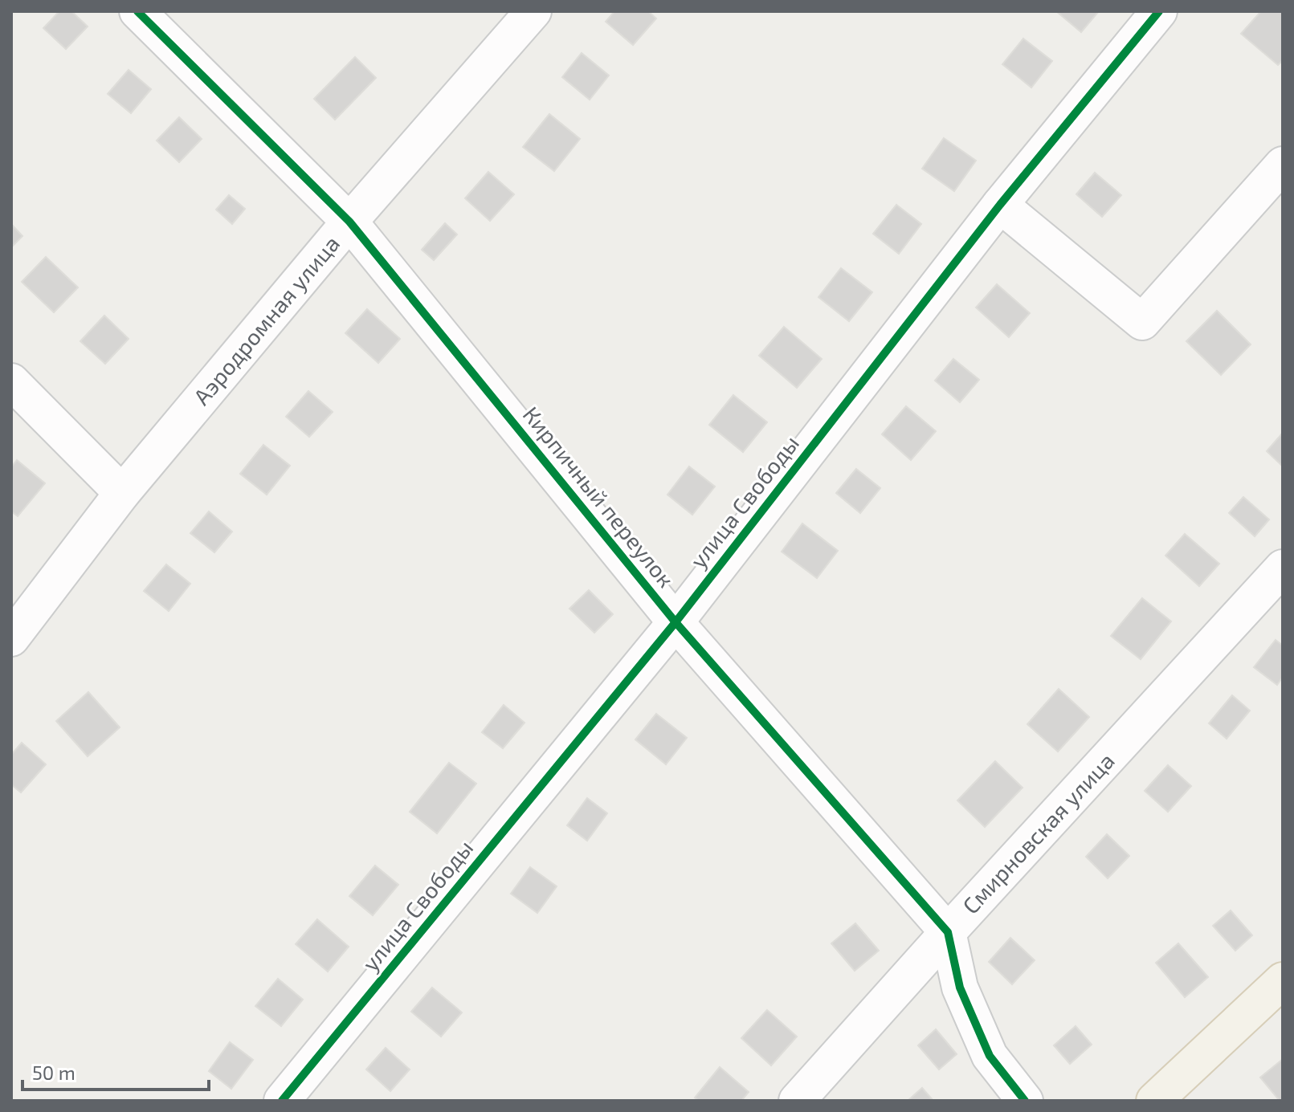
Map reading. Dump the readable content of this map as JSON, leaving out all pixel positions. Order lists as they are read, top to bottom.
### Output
{
  "streets": {
    "street": [
      "Аэродромная улица",
      "Кирпичный переулок",
      "улица Свободы",
      "Смирновская улица"
    ]
  },
  "crossings": [
    ["Аэродромная улица", "Кирпичный переулок"],
    ["Кирпичный переулок", "улица Свободы"],
    ["Кирпичный переулок", "Смирновская улица"]
  ],
  "scale_bar": "50 m"
}
